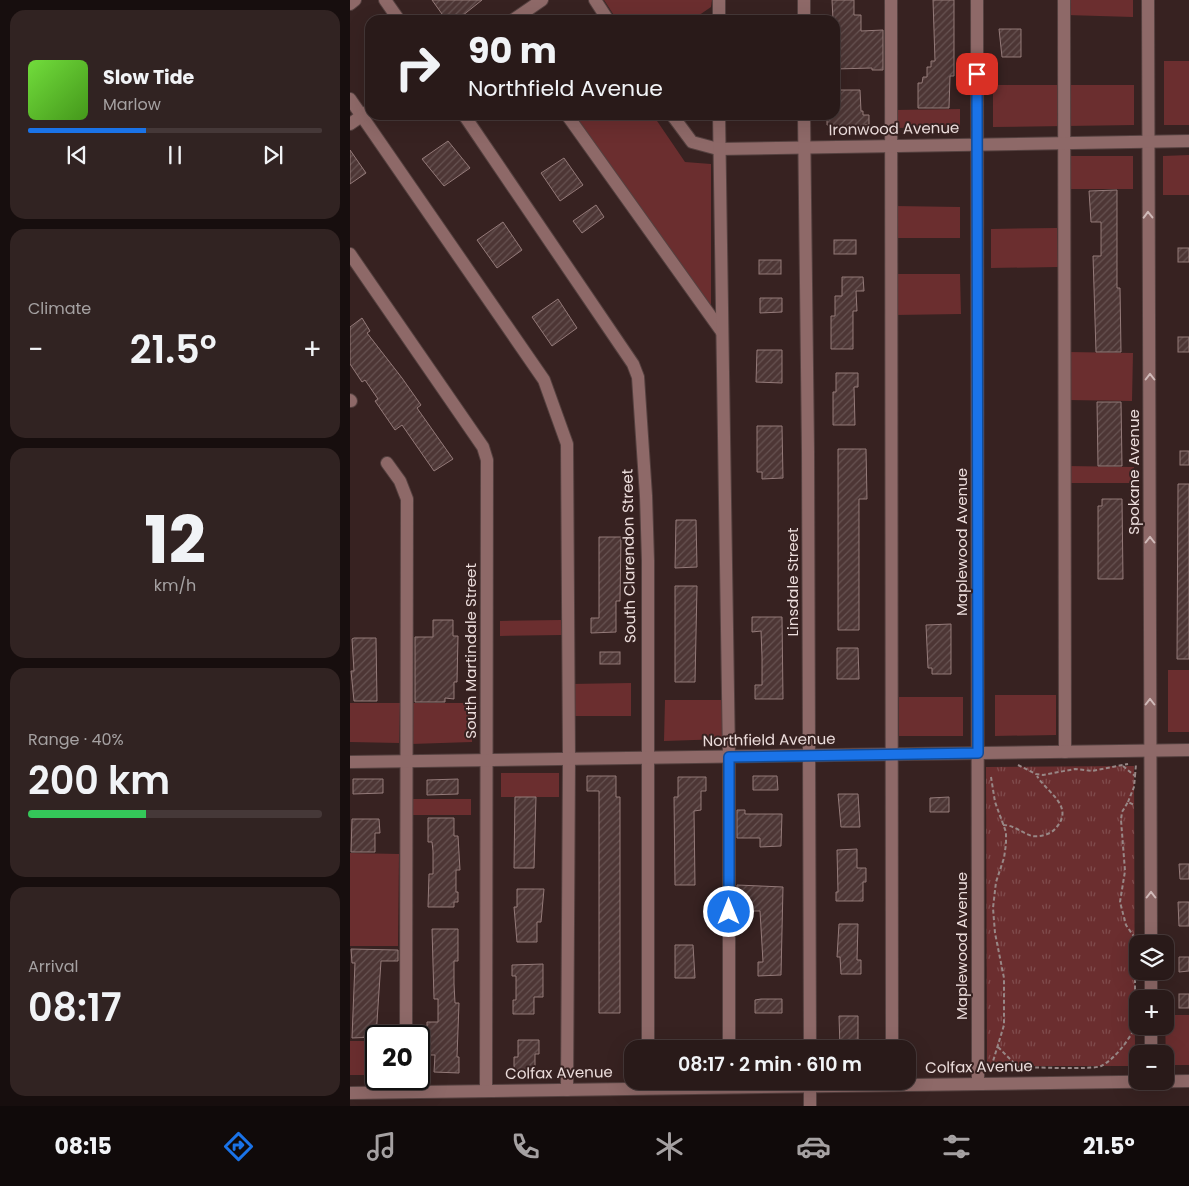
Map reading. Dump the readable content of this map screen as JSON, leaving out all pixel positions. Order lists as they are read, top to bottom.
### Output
{
  "streets": {
    "street": [
      "Ironwood Avenue",
      "Spokane Avenue",
      "Maplewood Avenue",
      "South Clarendon Street",
      "Linsdale Street",
      "South Martindale Street",
      "Northfield Avenue",
      "Colfax Avenue"
    ]
  },
  "crossings": [
    ["Ironwood Avenue", "Spokane Avenue"],
    ["Ironwood Avenue", "Maplewood Avenue"],
    ["Ironwood Avenue", "Linsdale Street"],
    ["Spokane Avenue", "Northfield Avenue"],
    ["Maplewood Avenue", "Northfield Avenue"],
    ["Maplewood Avenue", "Colfax Avenue"],
    ["South Clarendon Street", "Northfield Avenue"],
    ["Linsdale Street", "Northfield Avenue"],
    ["South Martindale Street", "Northfield Avenue"],
    ["South Martindale Street", "Colfax Avenue"]
  ],
  "page": {
    "turn": ["90 m", "Northfield Avenue"],
    "song": ["Slow Tide", "Marlow"],
    "tile": [
      "Climate",
      ["12", "km/h"],
      ["Range · 40%", "200 km"],
      ["Arrival", "08:17"]
    ],
    "heat": ["−", "21.5°", "+"],
    "map_buttons": ["+", "−"],
    "limit": "20",
    "trip": "08:17 · 2 min · 610 m",
    "tabs": ["08:15", "21.5°"]
  }
}
